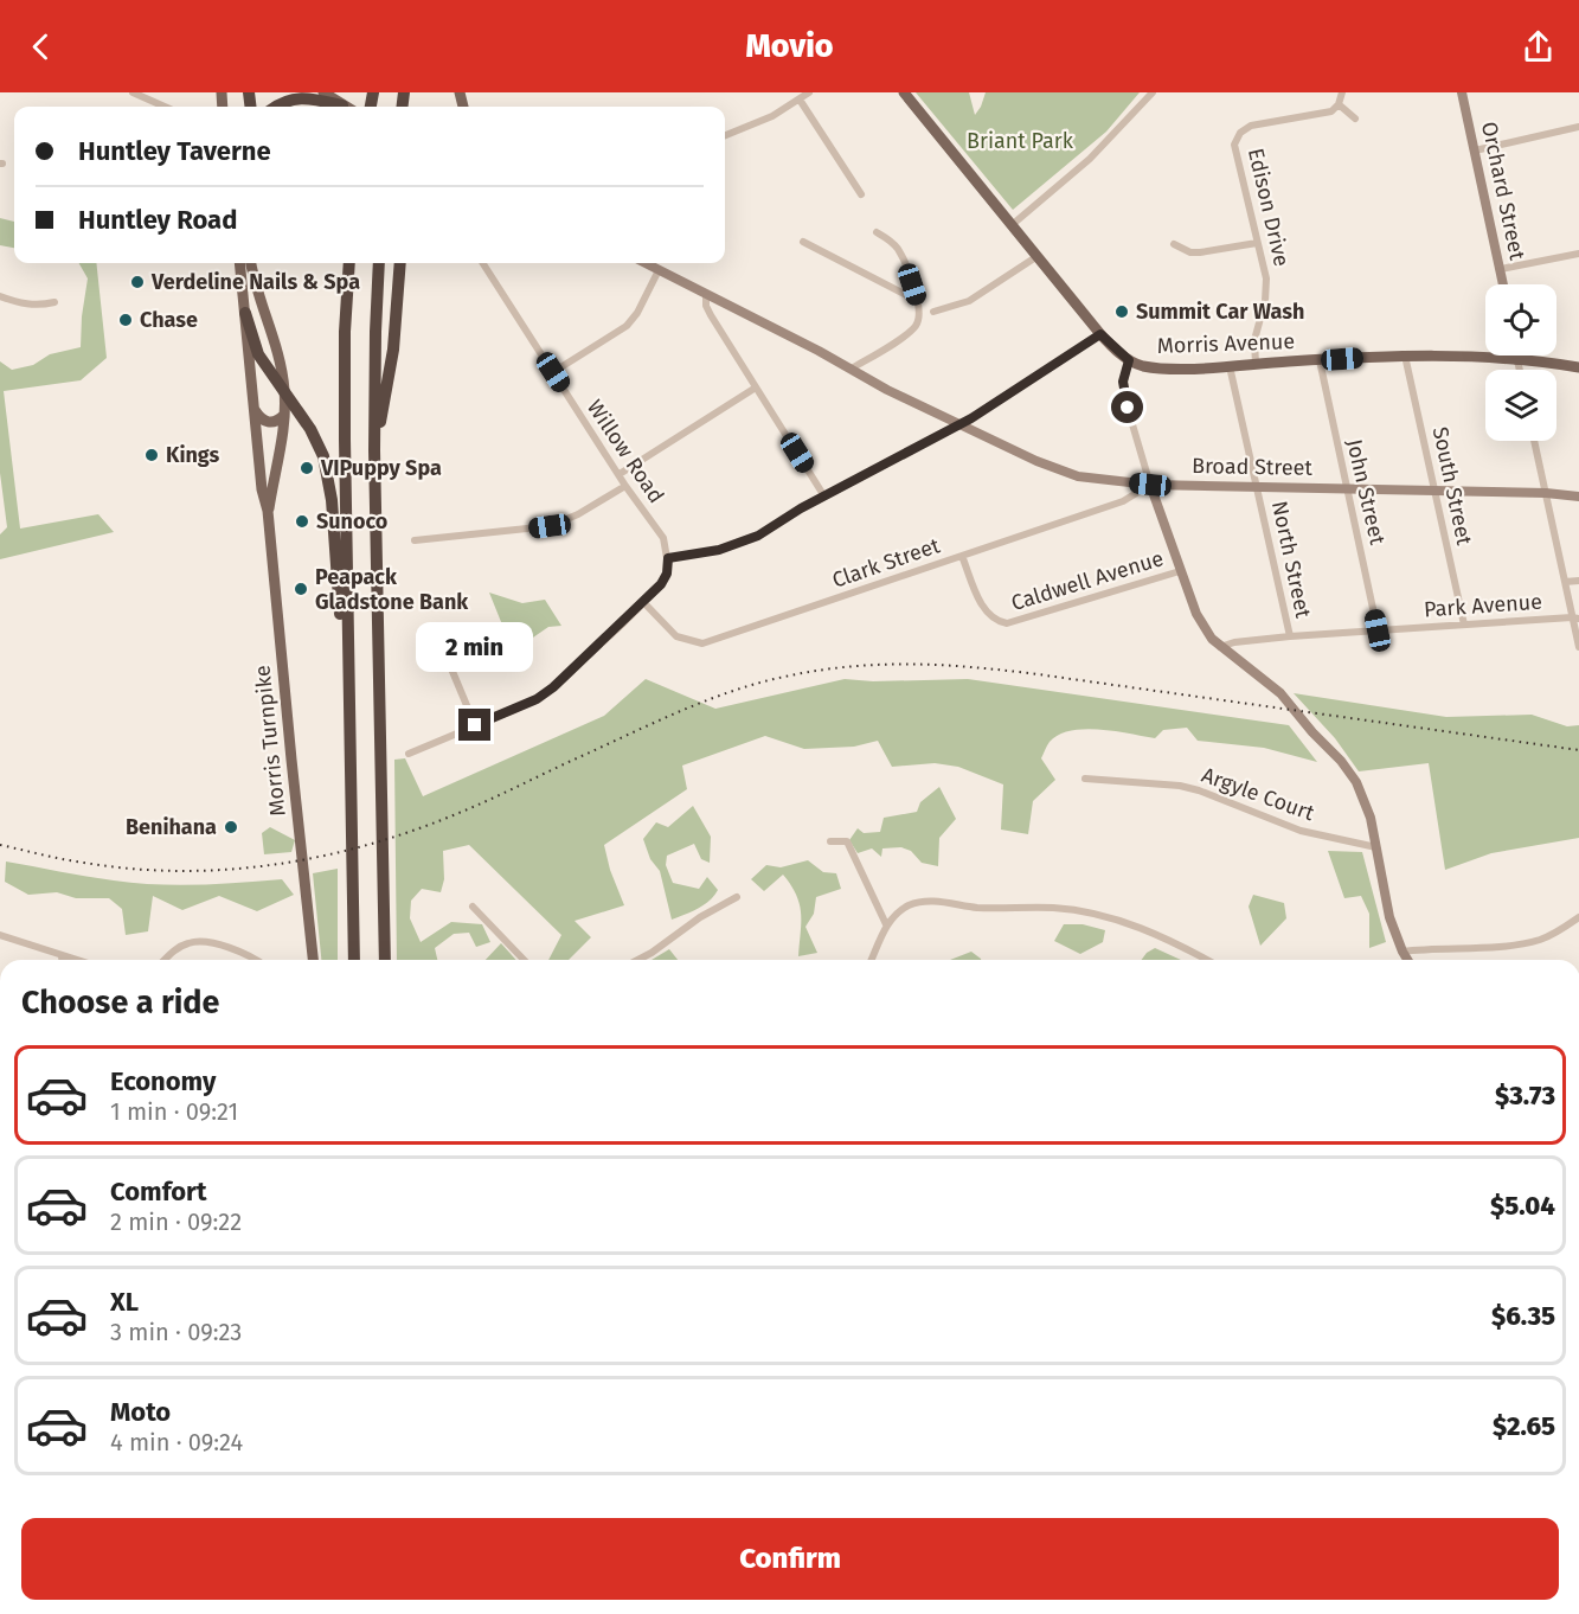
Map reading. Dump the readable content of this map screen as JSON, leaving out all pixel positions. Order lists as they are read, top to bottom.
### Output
{
  "streets": {
    "main road": [
      "Orchard Street",
      "Morris Avenue",
      "Broad Street",
      "Morris Turnpike"
    ],
    "street": [
      "Edison Drive",
      "Willow Road",
      "South Street",
      "John Street",
      "North Street",
      "Clark Street",
      "Caldwell Avenue",
      "Park Avenue",
      "Argyle Court"
    ]
  },
  "crossings": [
    ["Edison Drive", "Morris Avenue"],
    ["Morris Avenue", "South Street"],
    ["Morris Avenue", "John Street"],
    ["Morris Avenue", "North Street"],
    ["Broad Street", "South Street"],
    ["Broad Street", "John Street"],
    ["Broad Street", "North Street"],
    ["Broad Street", "Clark Street"],
    ["South Street", "Park Avenue"],
    ["John Street", "Park Avenue"],
    ["North Street", "Park Avenue"],
    ["Clark Street", "Caldwell Avenue"]
  ],
  "parks": ["Briant Park"],
  "places": [
    "Verdeline Nails & Spa",
    "Summit Car Wash",
    "Chase",
    "Kings",
    "VIPuppy Spa",
    "Sunoco",
    "Peapack Gladstone Bank",
    "Benihana"
  ],
  "page": {
    "header": "Movio",
    "banner": ["Huntley Taverne", "Huntley Road"],
    "bubble": "2 min",
    "heading": "Choose a ride",
    "list": [
      {
        "name": "Economy",
        "note": "1 min · 09:21",
        "value": "$3.73"
      },
      {
        "name": "Comfort",
        "note": "2 min · 09:22",
        "value": "$5.04"
      },
      {
        "name": "XL",
        "note": "3 min · 09:23",
        "value": "$6.35"
      },
      {
        "name": "Moto",
        "note": "4 min · 09:24",
        "value": "$2.65"
      }
    ],
    "buttons": "Confirm"
  }
}
